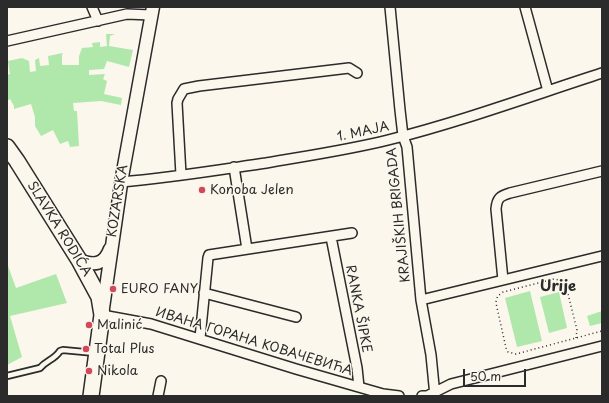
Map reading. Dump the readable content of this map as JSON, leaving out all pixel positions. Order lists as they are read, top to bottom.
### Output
{
  "streets": {
    "main road": ["KOZARSKA", "SLAVKA RODIĆA"],
    "street": [
      "1. МАЈА",
      "KRAJIŠKIH BRIGADA",
      "RANKA ŠIPKE",
      "ИВАНА ГОРАНА КОВАЧЕВИЋА"
    ]
  },
  "crossings": [
    ["1. МАЈА", "KOZARSKA"],
    ["1. МАЈА", "KRAJIŠKIH BRIGADA"],
    ["KOZARSKA", "SLAVKA RODIĆA"],
    ["KOZARSKA", "ИВАНА ГОРАНА КОВАЧЕВИЋА"],
    ["SLAVKA RODIĆA", "ИВАНА ГОРАНА КОВАЧЕВИЋА"],
    ["RANKA ŠIPKE", "ИВАНА ГОРАНА КОВАЧЕВИЋА"]
  ],
  "districts": ["Urije"],
  "places": [
    "Konoba Jelen",
    "EURO FANY",
    "Malinić",
    "Total Plus",
    "Nikola"
  ],
  "scale_bar": "50 m"
}
